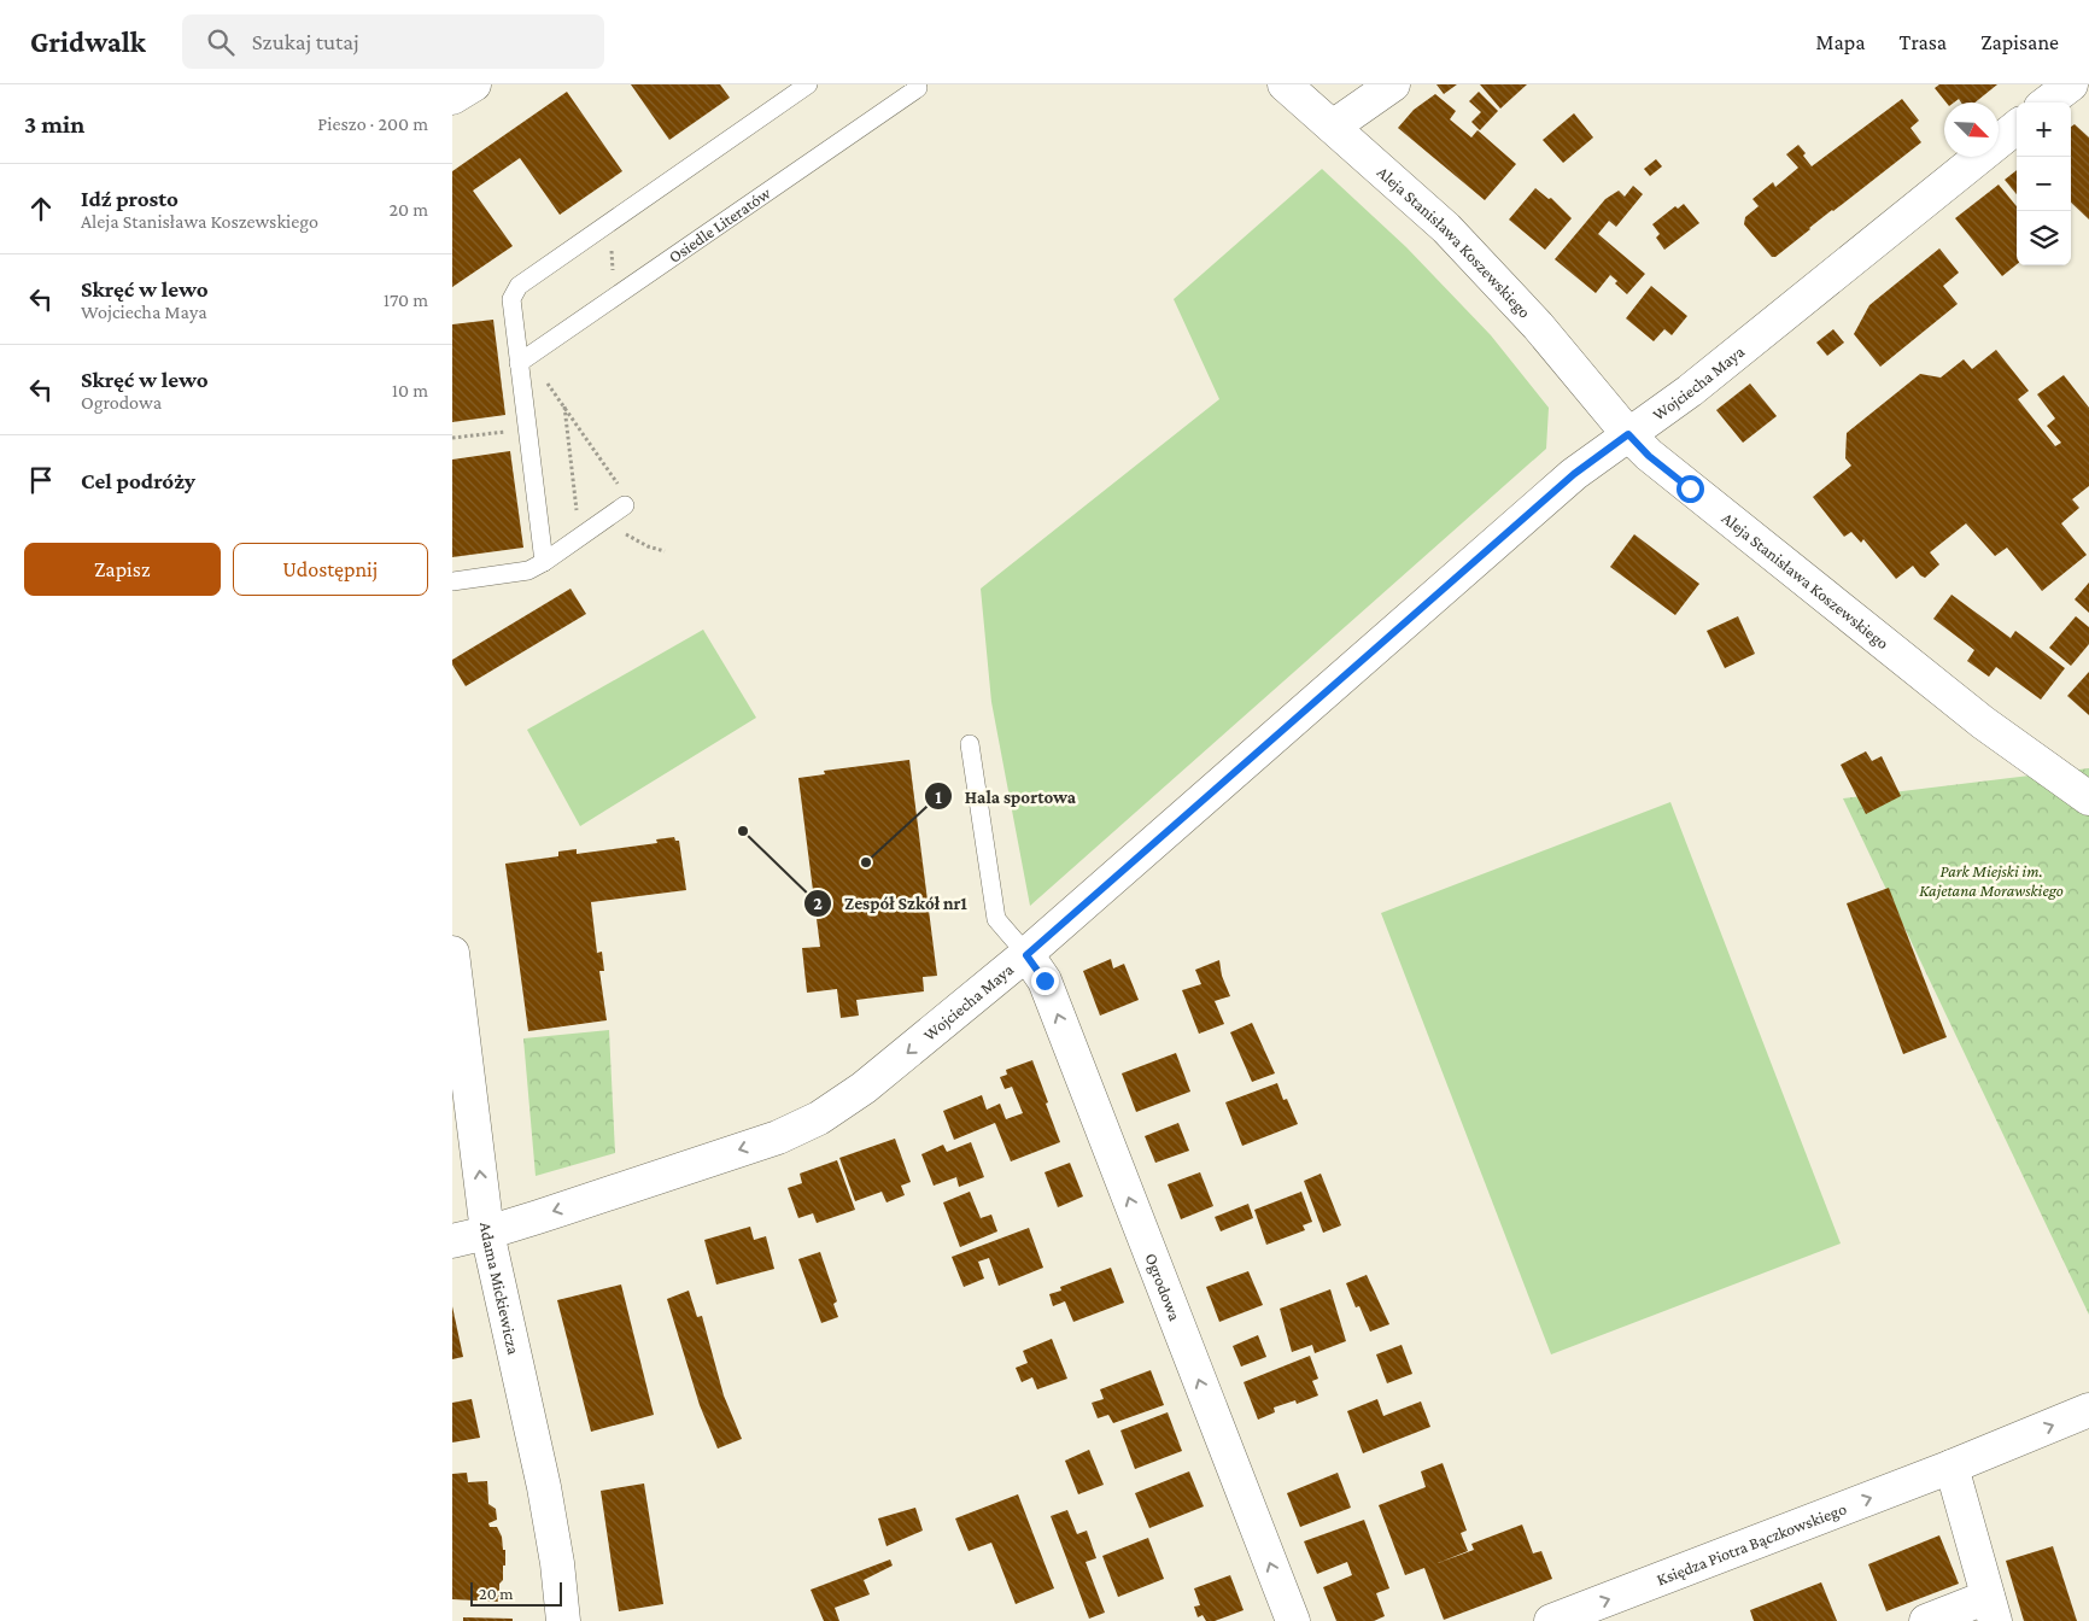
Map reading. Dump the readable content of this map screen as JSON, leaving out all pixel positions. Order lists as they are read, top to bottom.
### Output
{
  "streets": {
    "street": [
      "Aleja Stanisława Koszewskiego",
      "Wojciecha Maya",
      "Ogrodowa",
      "Adama Mickiewicza",
      "Księdza Piotra Bączkowskiego"
    ],
    "lane": ["Osiedle Literatów"]
  },
  "crossings": [
    ["Aleja Stanisława Koszewskiego", "Wojciecha Maya"],
    ["Wojciecha Maya", "Ogrodowa"],
    ["Wojciecha Maya", "Adama Mickiewicza"]
  ],
  "one_way": ["Ogrodowa", "Adama Mickiewicza", "Księdza Piotra Bączkowskiego"],
  "parks": ["Park Miejski im. Kajetana Morawskiego"],
  "places": ["Zespół Szkół nr1", "Hala sportowa"],
  "scale_bar": "20 m",
  "north": "bottom right",
  "page": {
    "header": "Gridwalk",
    "search": "Szukaj tutaj",
    "nav": ["Mapa", "Trasa", "Zapisane"],
    "heading": ["3 min", "Pieszo · 200 m"],
    "map_buttons": ["+", "−"],
    "list": [
      ["Idź prosto", "Aleja Stanisława Koszewskiego", "20 m"],
      ["Skręć w lewo", "Wojciecha Maya", "170 m"],
      ["Skręć w lewo", "Ogrodowa", "10 m"],
      "Cel podróży"
    ],
    "buttons": ["Zapisz", "Udostępnij"],
    "scale": "20 m"
  }
}
